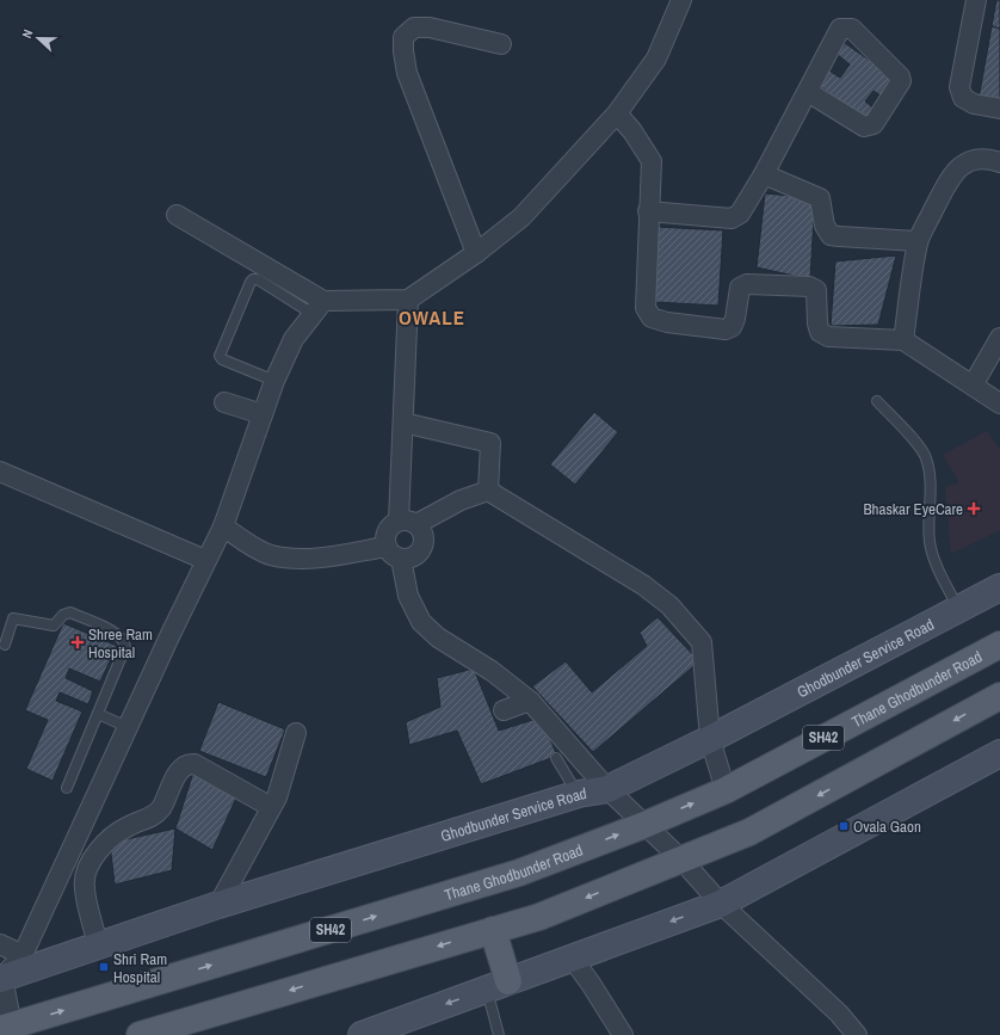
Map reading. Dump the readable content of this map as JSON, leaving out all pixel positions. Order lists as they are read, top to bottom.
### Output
{
  "streets": {
    "main road": ["Thane Ghodbunder Road", "SH42"],
    "street": ["Ghodbunder Service Road"]
  },
  "districts": ["OWALE"],
  "places": {
    "health": ["Bhaskar EyeCare", "Shree Ram Hospital"],
    "transit": ["Ovala Gaon", "Shri Ram Hospital"]
  },
  "north": "left"
}
